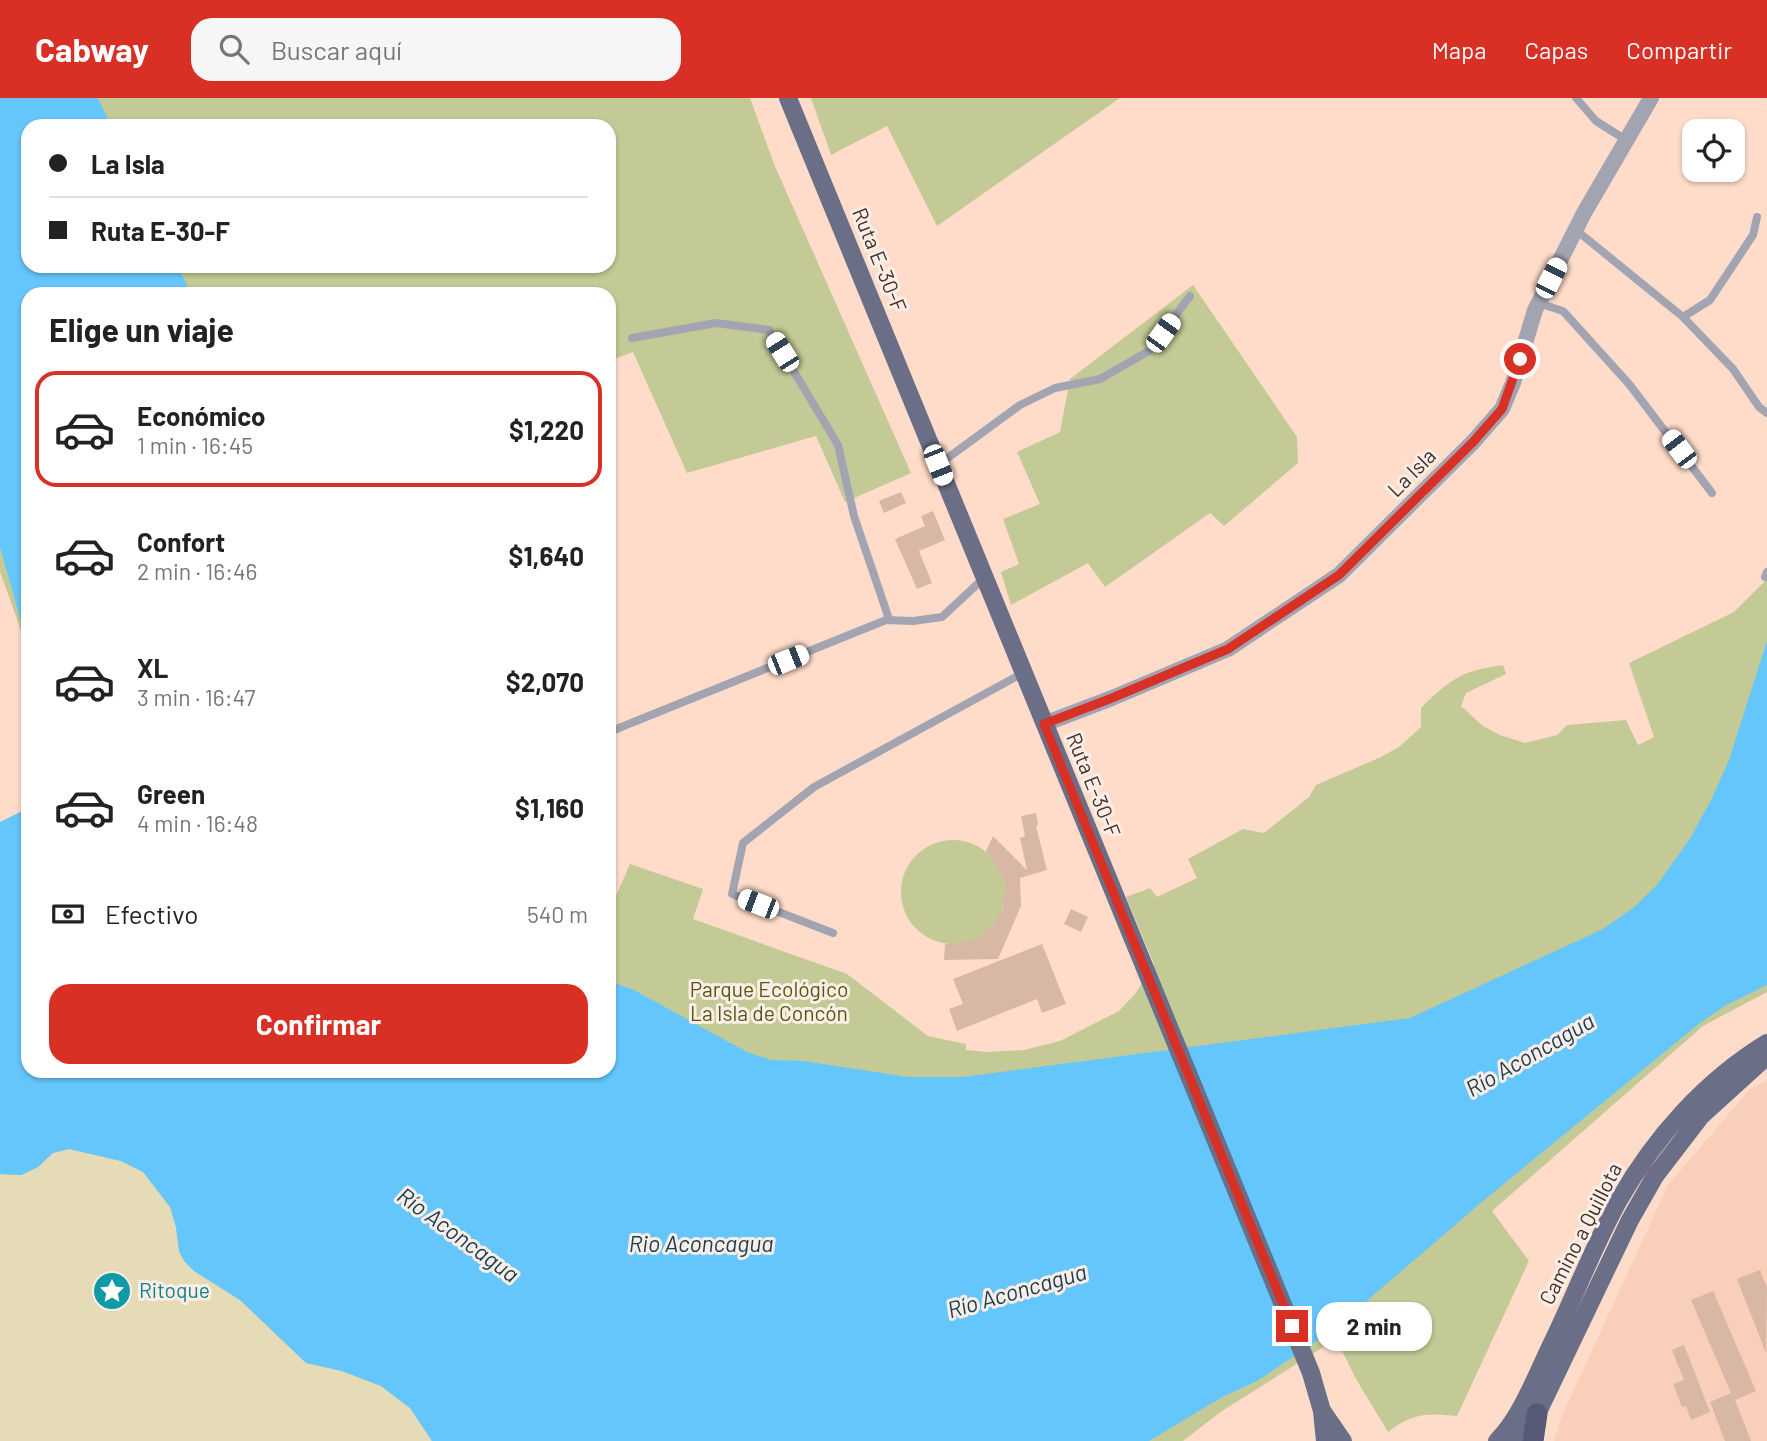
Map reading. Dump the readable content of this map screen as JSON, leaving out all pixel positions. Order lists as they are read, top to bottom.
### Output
{
  "streets": {
    "main road": ["Ruta E-30-F", "Camino a Quillota"],
    "street": ["La Isla"]
  },
  "crossings": [
    ["Ruta E-30-F", "La Isla"]
  ],
  "water": ["Río Aconcagua", "Rio Aconcagua"],
  "parks": ["Parque Ecológico La Isla de Concón"],
  "places": {
    "place": ["Ritoque"]
  },
  "page": {
    "header": "Cabway",
    "search": "Buscar aquí",
    "nav": ["Mapa", "Capas", "Compartir"],
    "banner": ["La Isla", "Ruta E-30-F"],
    "heading": "Elige un viaje",
    "list": [
      {
        "name": "Económico",
        "note": "1 min · 16:45",
        "value": "$1,220"
      },
      {
        "name": "Confort",
        "note": "2 min · 16:46",
        "value": "$1,640"
      },
      {
        "name": "XL",
        "note": "3 min · 16:47",
        "value": "$2,070"
      },
      {
        "name": "Green",
        "note": "4 min · 16:48",
        "value": "$1,160"
      }
    ],
    "pay": ["Efectivo", "540 m"],
    "buttons": "Confirmar",
    "bubble": "2 min"
  }
}
